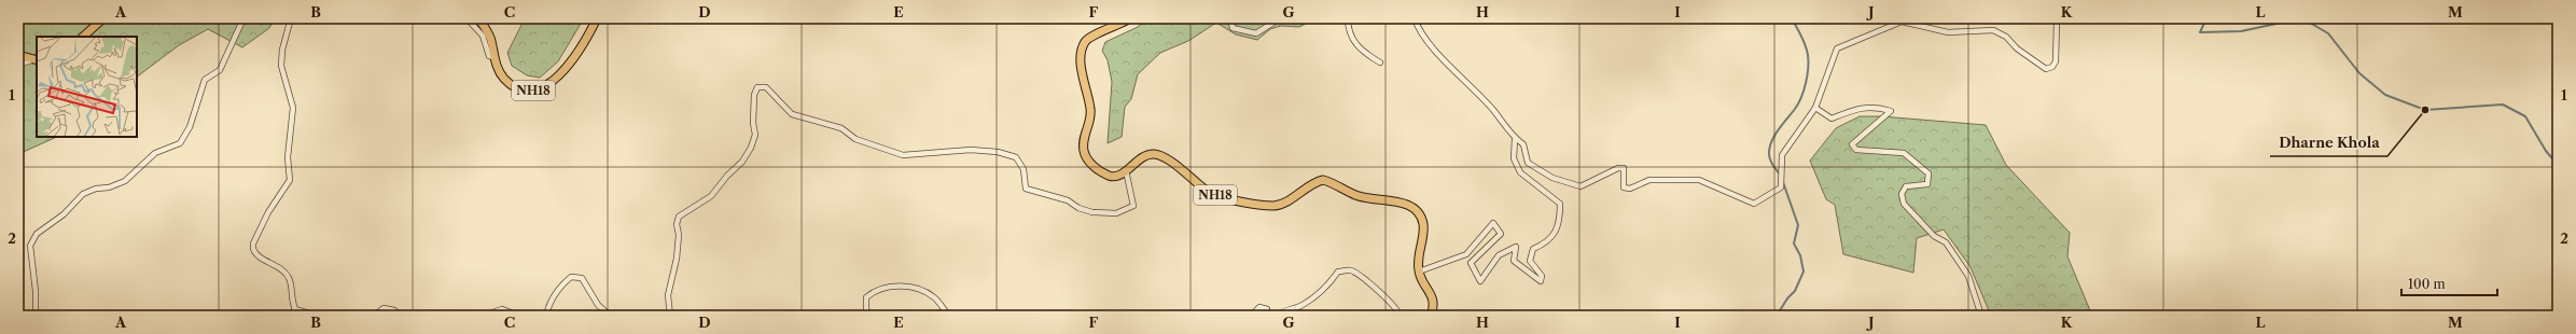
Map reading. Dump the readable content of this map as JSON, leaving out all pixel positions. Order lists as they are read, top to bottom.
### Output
{
  "streets": {
    "main road": ["NH18"]
  },
  "places": ["Dharne Khola"],
  "scale_bar": "100 m",
  "grid": {
    "columns": [
      "A",
      "B",
      "C",
      "D",
      "E",
      "F",
      "G",
      "H",
      "I",
      "J",
      "K",
      "L",
      "M"
    ],
    "rows": ["1", "2"]
  }
}
